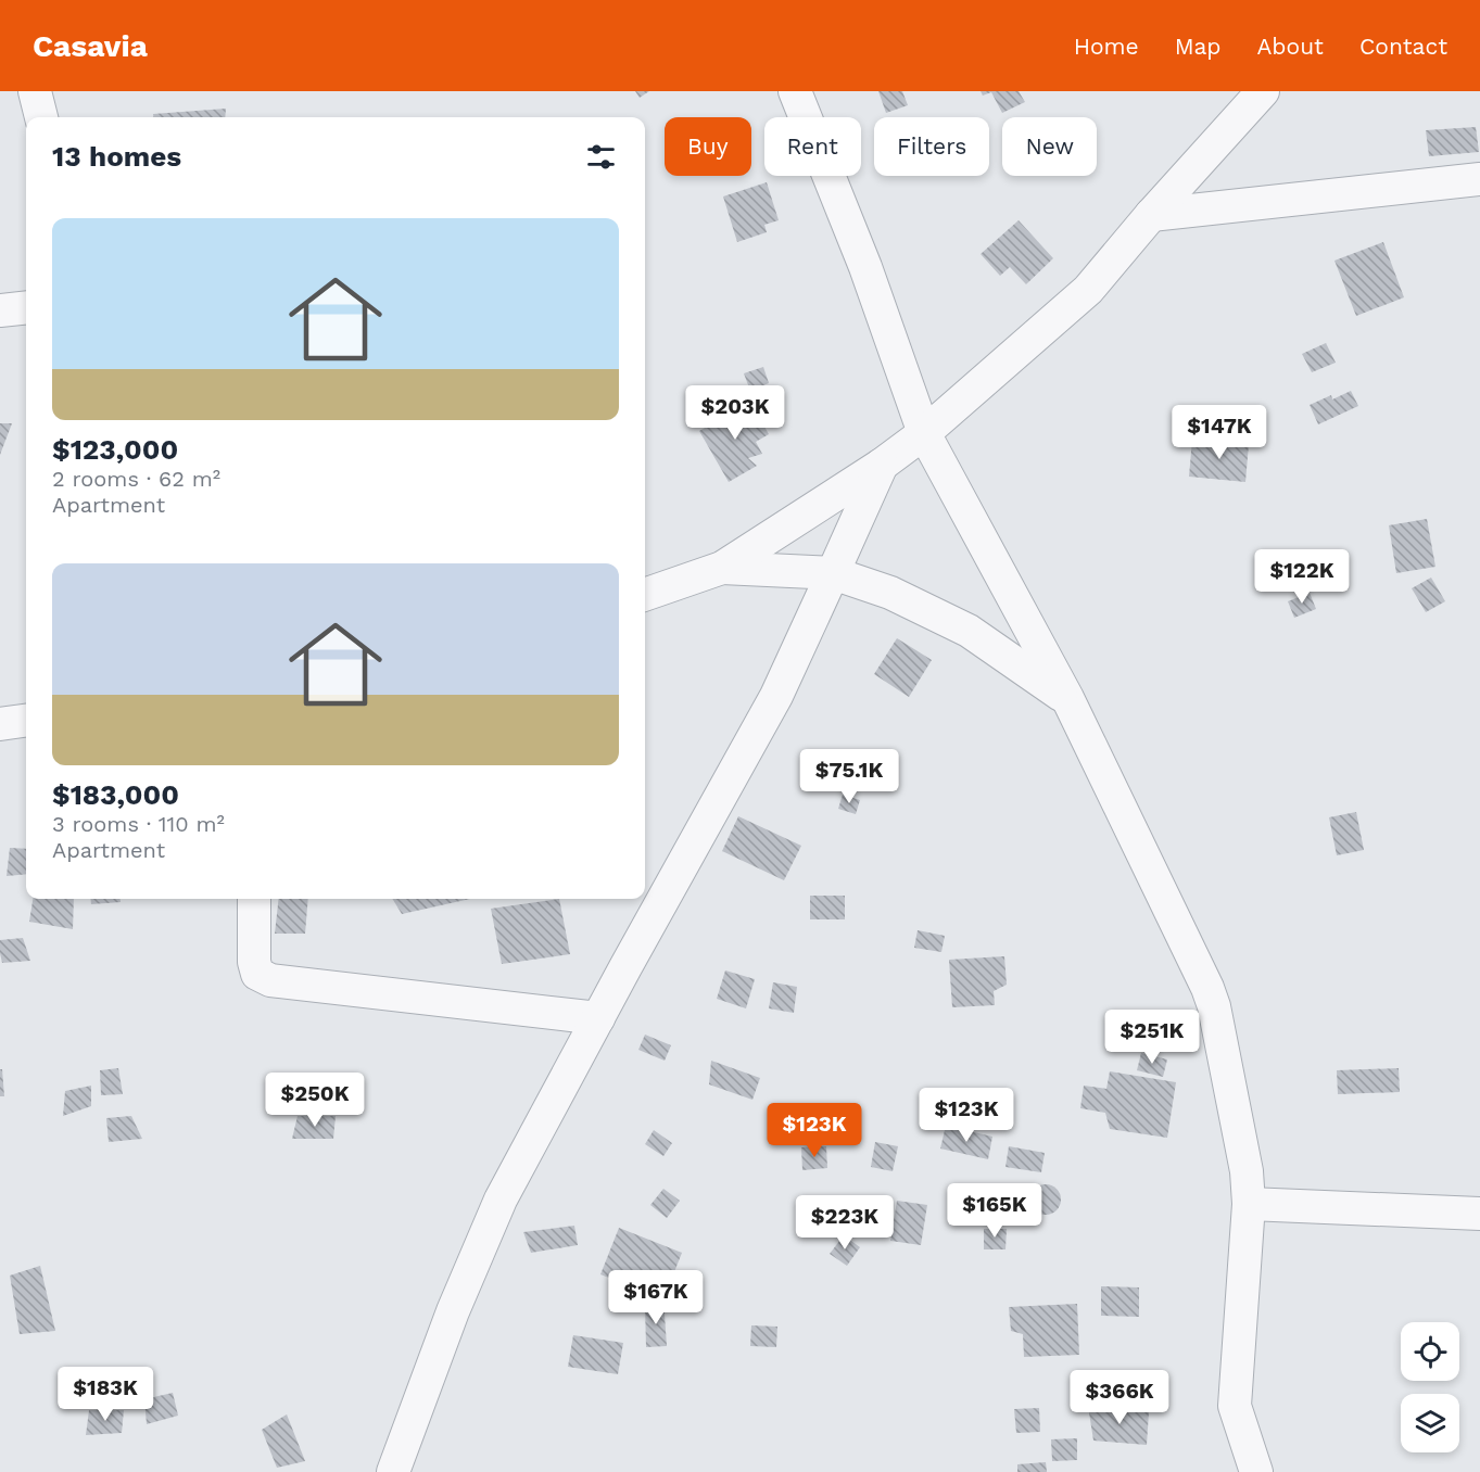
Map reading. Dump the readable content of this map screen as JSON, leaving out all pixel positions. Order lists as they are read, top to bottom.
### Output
{
  "page": {
    "header": "Casavia",
    "nav": [
      "Home",
      "Map",
      "About",
      "Contact"
    ],
    "chip": [
      "Buy",
      "Rent",
      "Filters",
      "New"
    ],
    "heading": "13 homes",
    "list": [
      {
        "name": "$123,000",
        "note": "2 rooms · 62 m² · Apartment"
      },
      {
        "name": "$183,000",
        "note": "3 rooms · 110 m² · Apartment"
      }
    ],
    "price": [
      "$203K",
      "$147K",
      "$122K",
      "$75.1K",
      "$251K",
      "$250K",
      "$123K",
      "$123K",
      "$165K",
      "$223K",
      "$167K",
      "$183K",
      "$366K"
    ]
  }
}
